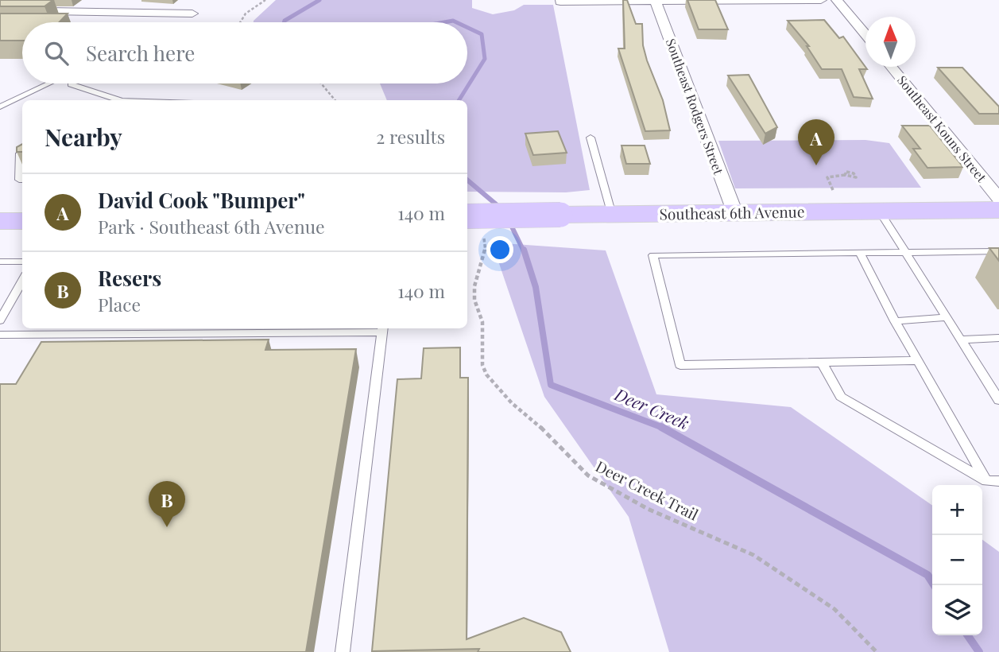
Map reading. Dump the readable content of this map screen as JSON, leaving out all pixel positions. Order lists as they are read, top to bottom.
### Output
{
  "streets": {
    "main road": ["Southeast 6th Avenue"],
    "street": ["Southeast Rodgers Street", "Southeast Kouns Street"],
    "path": ["Deer Creek Trail"]
  },
  "crossings": [
    ["Southeast Rodgers Street", "Southeast 6th Avenue"],
    ["Southeast 6th Avenue", "Deer Creek Trail"]
  ],
  "water": ["Deer Creek"],
  "north": "top",
  "page": {
    "search": "Search here",
    "heading": ["Nearby", "2 results"],
    "pins": ["A", "B"],
    "list": [
      {
        "mark": "A",
        "name": "David Cook \"Bumper\"",
        "note": "Park · Southeast 6th Avenue",
        "value": "140 m"
      },
      {
        "mark": "B",
        "name": "Resers",
        "note": "Place",
        "value": "140 m"
      }
    ],
    "map_buttons": ["+", "−"]
  }
}
